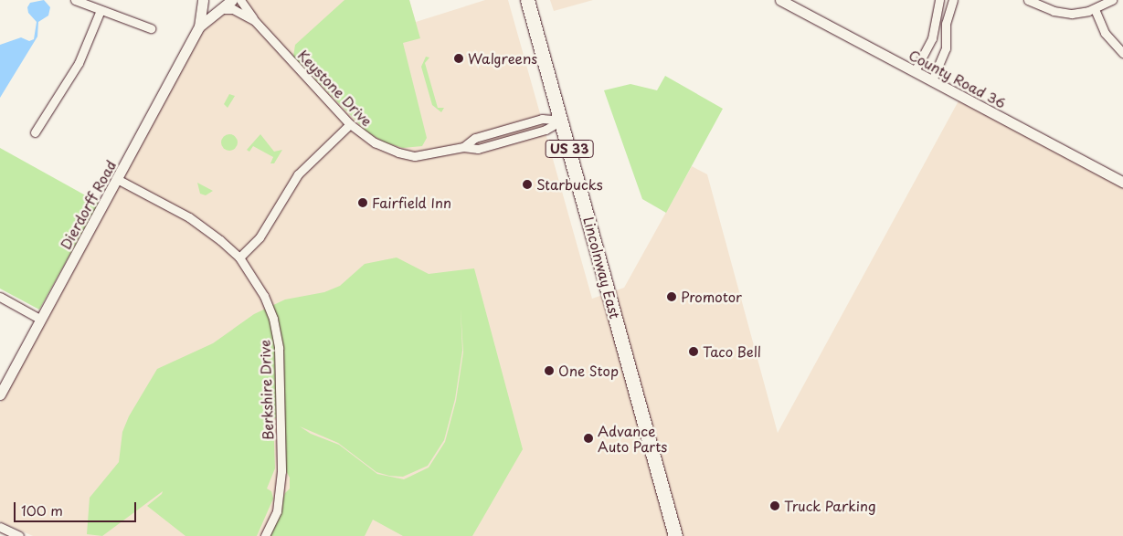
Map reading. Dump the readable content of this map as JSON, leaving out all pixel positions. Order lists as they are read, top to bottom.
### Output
{
  "streets": {
    "highway": ["US 33", "Lincolnway East"],
    "street": [
      "County Road 36",
      "Keystone Drive",
      "Dierdorff Road",
      "Berkshire Drive"
    ]
  },
  "crossings": [
    ["Keystone Drive", "Dierdorff Road"],
    ["Keystone Drive", "Lincolnway East"],
    ["Dierdorff Road", "Berkshire Drive"]
  ],
  "places": [
    "Walgreens",
    "Starbucks",
    "Fairfield Inn",
    "Promotor",
    "Taco Bell",
    "One Stop",
    "Advance Auto Parts",
    "Truck Parking"
  ],
  "scale_bar": "100 m"
}
